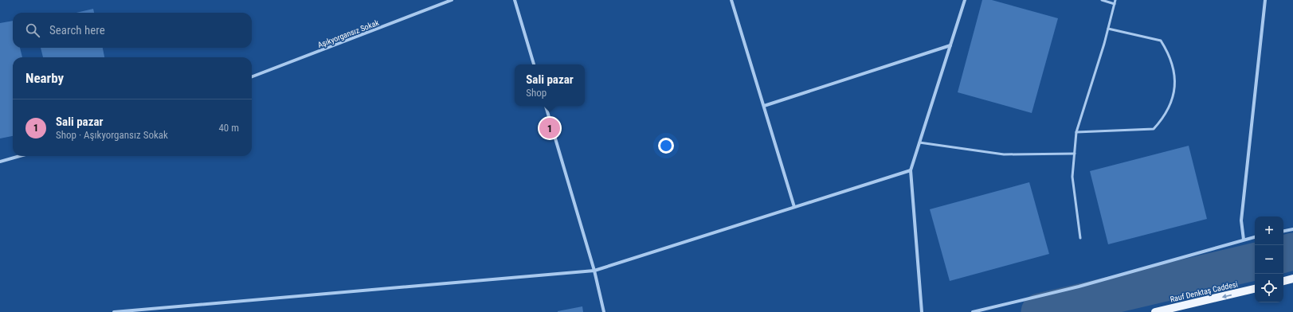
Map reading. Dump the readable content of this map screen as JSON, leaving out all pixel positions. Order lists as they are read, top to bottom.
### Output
{
  "streets": {
    "main road": ["Rauf Denktaş Caddesi"],
    "street": ["Aşıkyorgansız Sokak"]
  },
  "one_way": ["Rauf Denktaş Caddesi"],
  "page": {
    "search": "Search here",
    "heading": "Nearby",
    "popup": ["Sali pazar", "Shop"],
    "list": [
      {
        "mark": "1",
        "name": "Sali pazar",
        "note": "Shop · Aşıkyorgansız Sokak",
        "value": "40 m"
      }
    ],
    "pins": "1",
    "map_buttons": ["+", "−"]
  }
}
